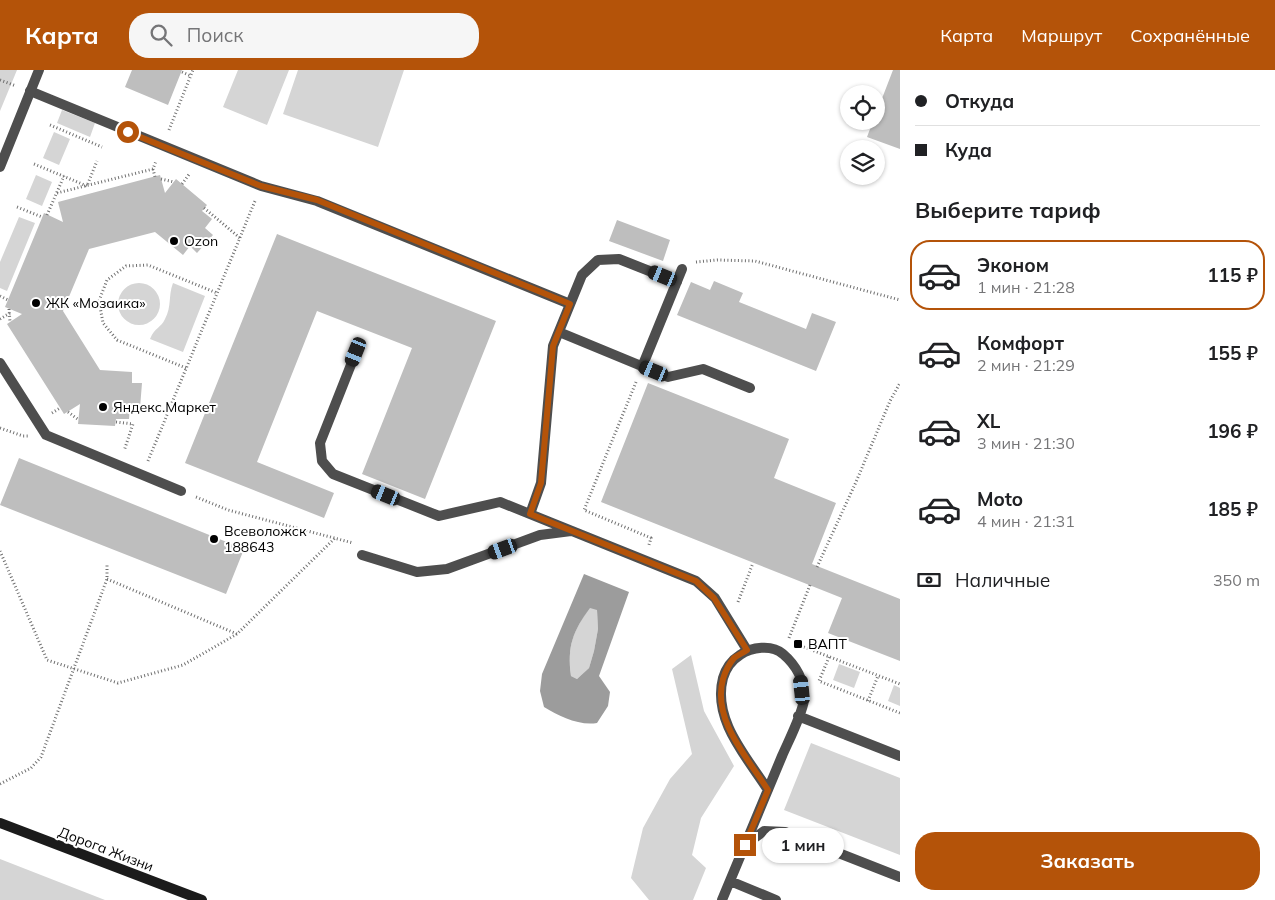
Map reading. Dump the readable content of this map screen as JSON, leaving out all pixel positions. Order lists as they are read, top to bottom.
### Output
{
  "streets": {
    "main road": ["Дорога Жизни"]
  },
  "places": {
    "other": [
      "Ozon",
      "ЖК «Мозаика»",
      "Яндекс.Маркет",
      "Всеволожск 188643"
    ],
    "transit": ["ВАПТ"]
  },
  "page": {
    "header": "Карта",
    "search": "Поиск",
    "nav": ["Карта", "Маршрут", "Сохранённые"],
    "banner": ["Откуда", "Куда"],
    "heading": "Выберите тариф",
    "list": [
      {
        "name": "Эконом",
        "note": "1 мин · 21:28",
        "value": "115 ₽"
      },
      {
        "name": "Комфорт",
        "note": "2 мин · 21:29",
        "value": "155 ₽"
      },
      {
        "name": "XL",
        "note": "3 мин · 21:30",
        "value": "196 ₽"
      },
      {
        "name": "Moto",
        "note": "4 мин · 21:31",
        "value": "185 ₽"
      }
    ],
    "pay": ["Наличные", "350 m"],
    "buttons": "Заказать",
    "bubble": "1 мин"
  }
}
